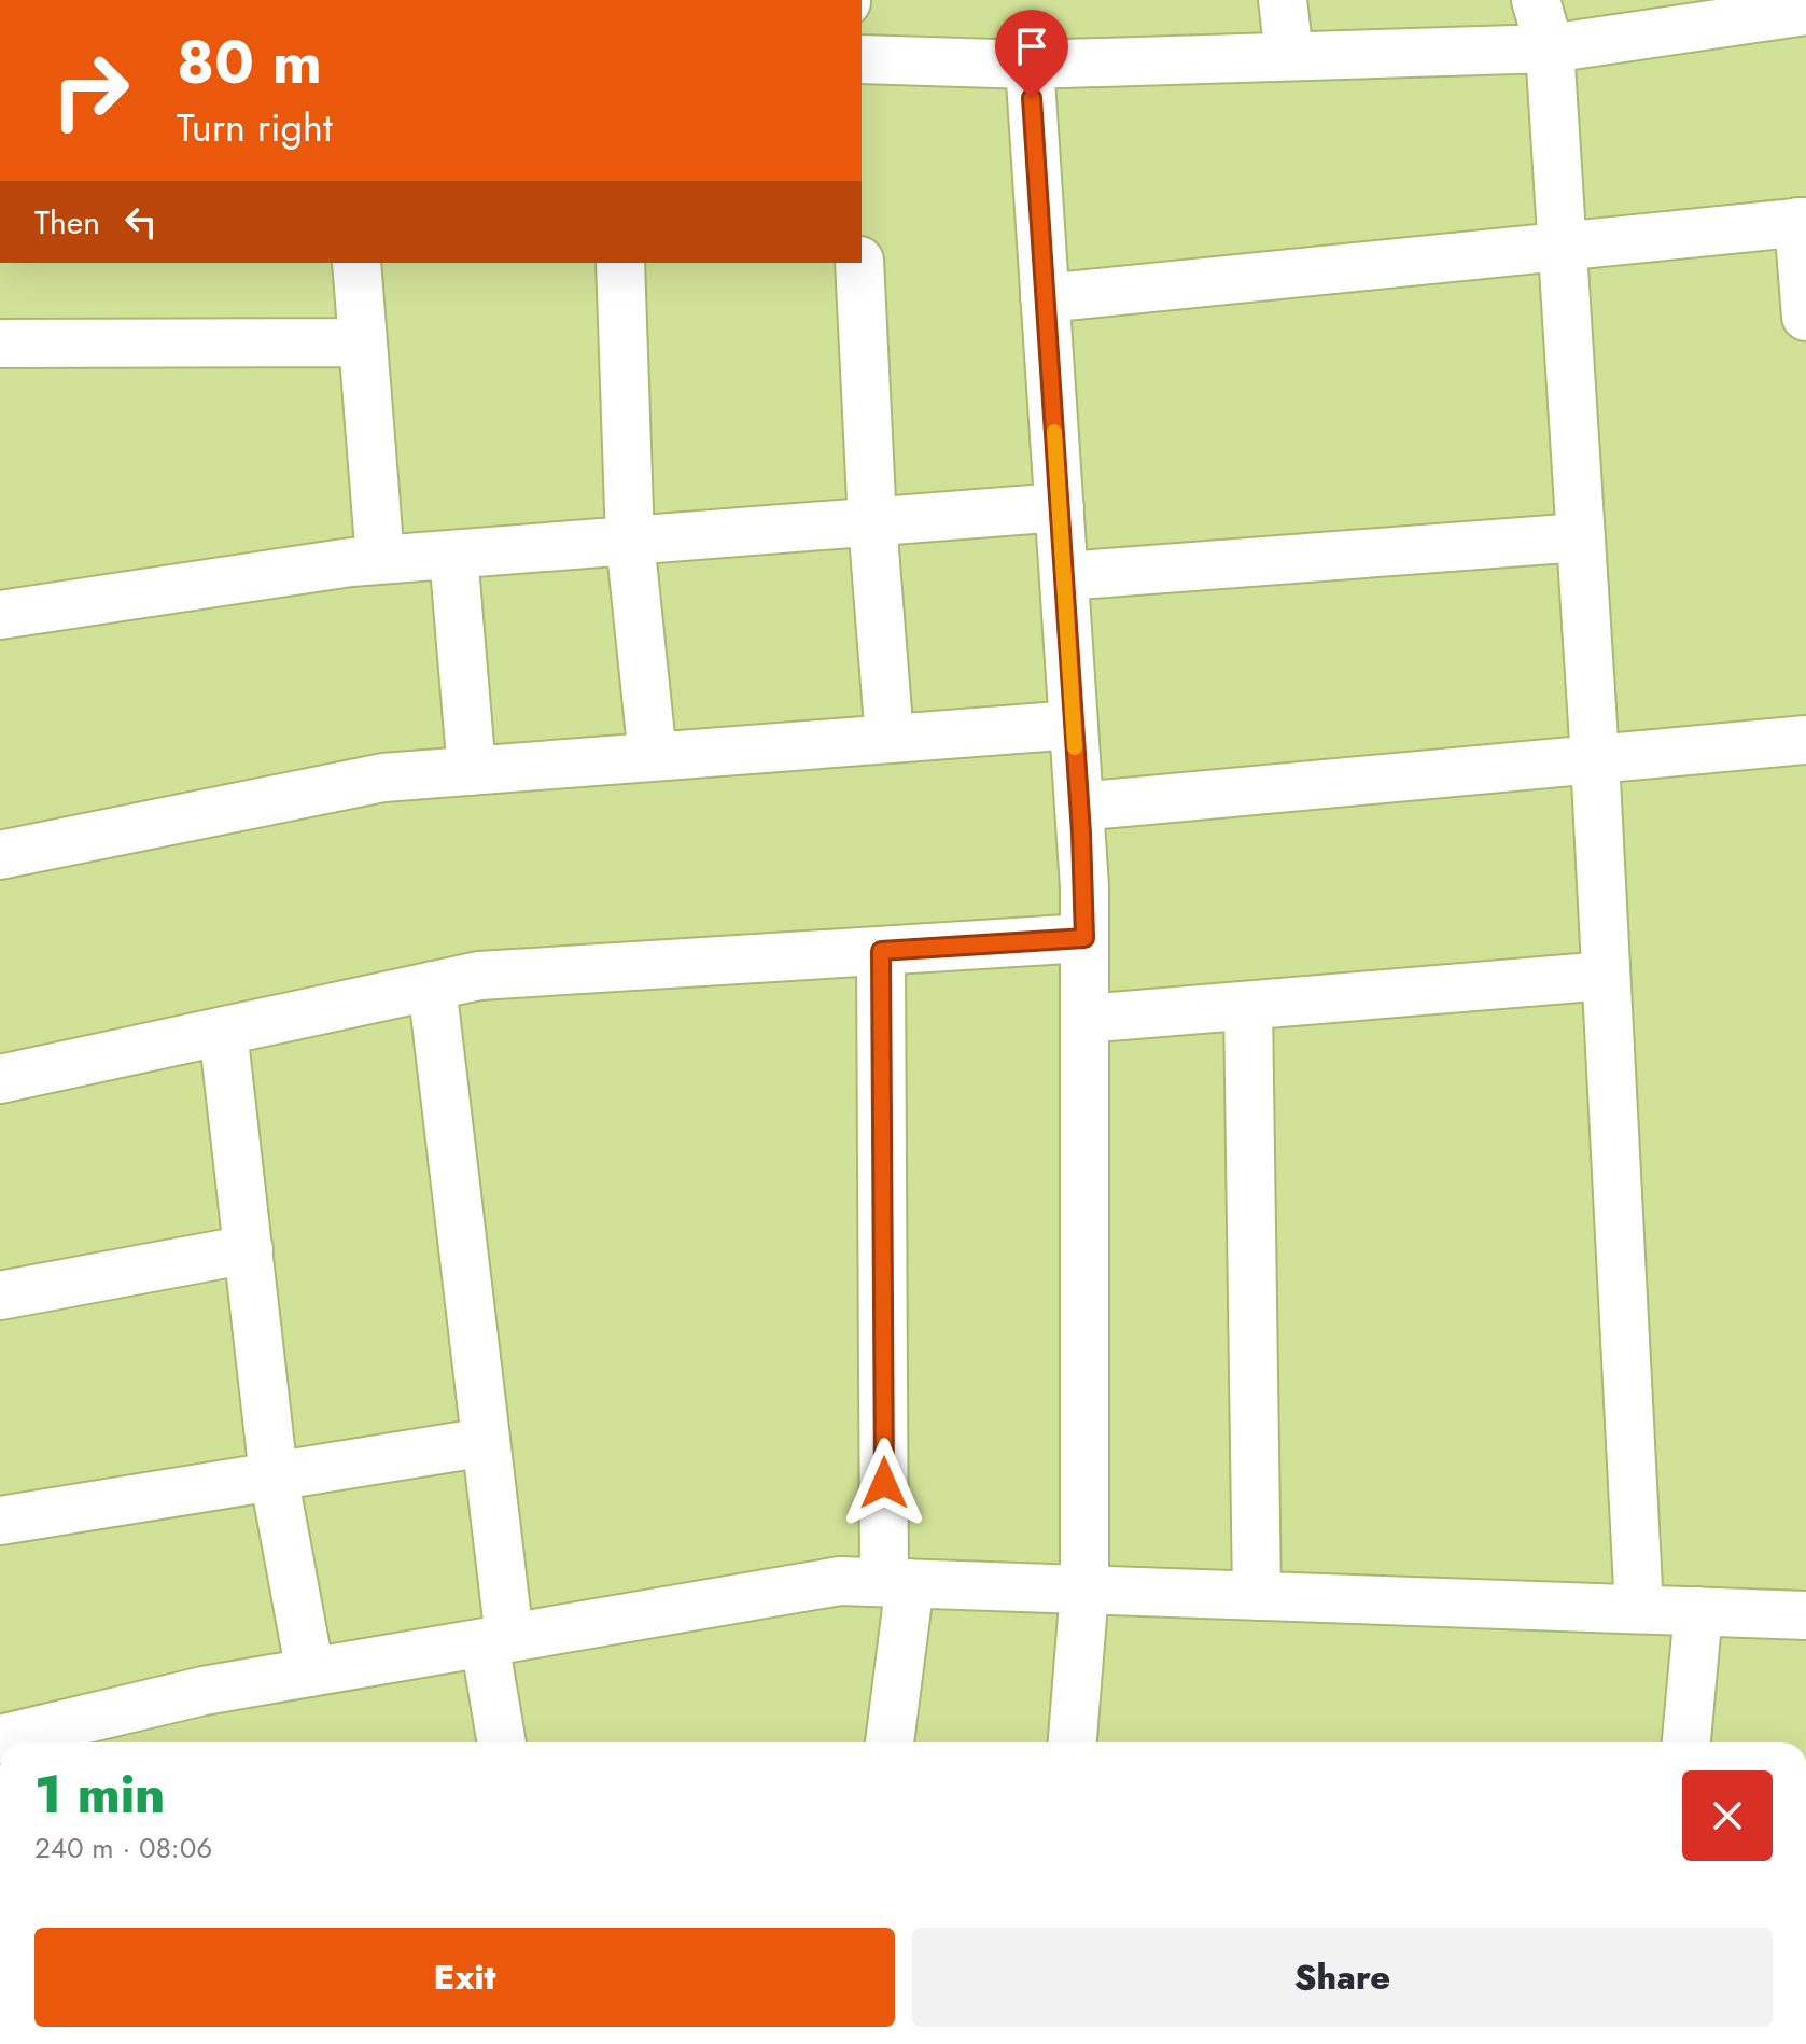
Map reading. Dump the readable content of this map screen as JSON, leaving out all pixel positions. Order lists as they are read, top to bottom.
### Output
{
  "page": {
    "turn": ["80 m", "Turn right"],
    "then": "Then",
    "heading": ["1 min", "240 m · 08:06"],
    "buttons": ["Exit", "Share"]
  }
}
